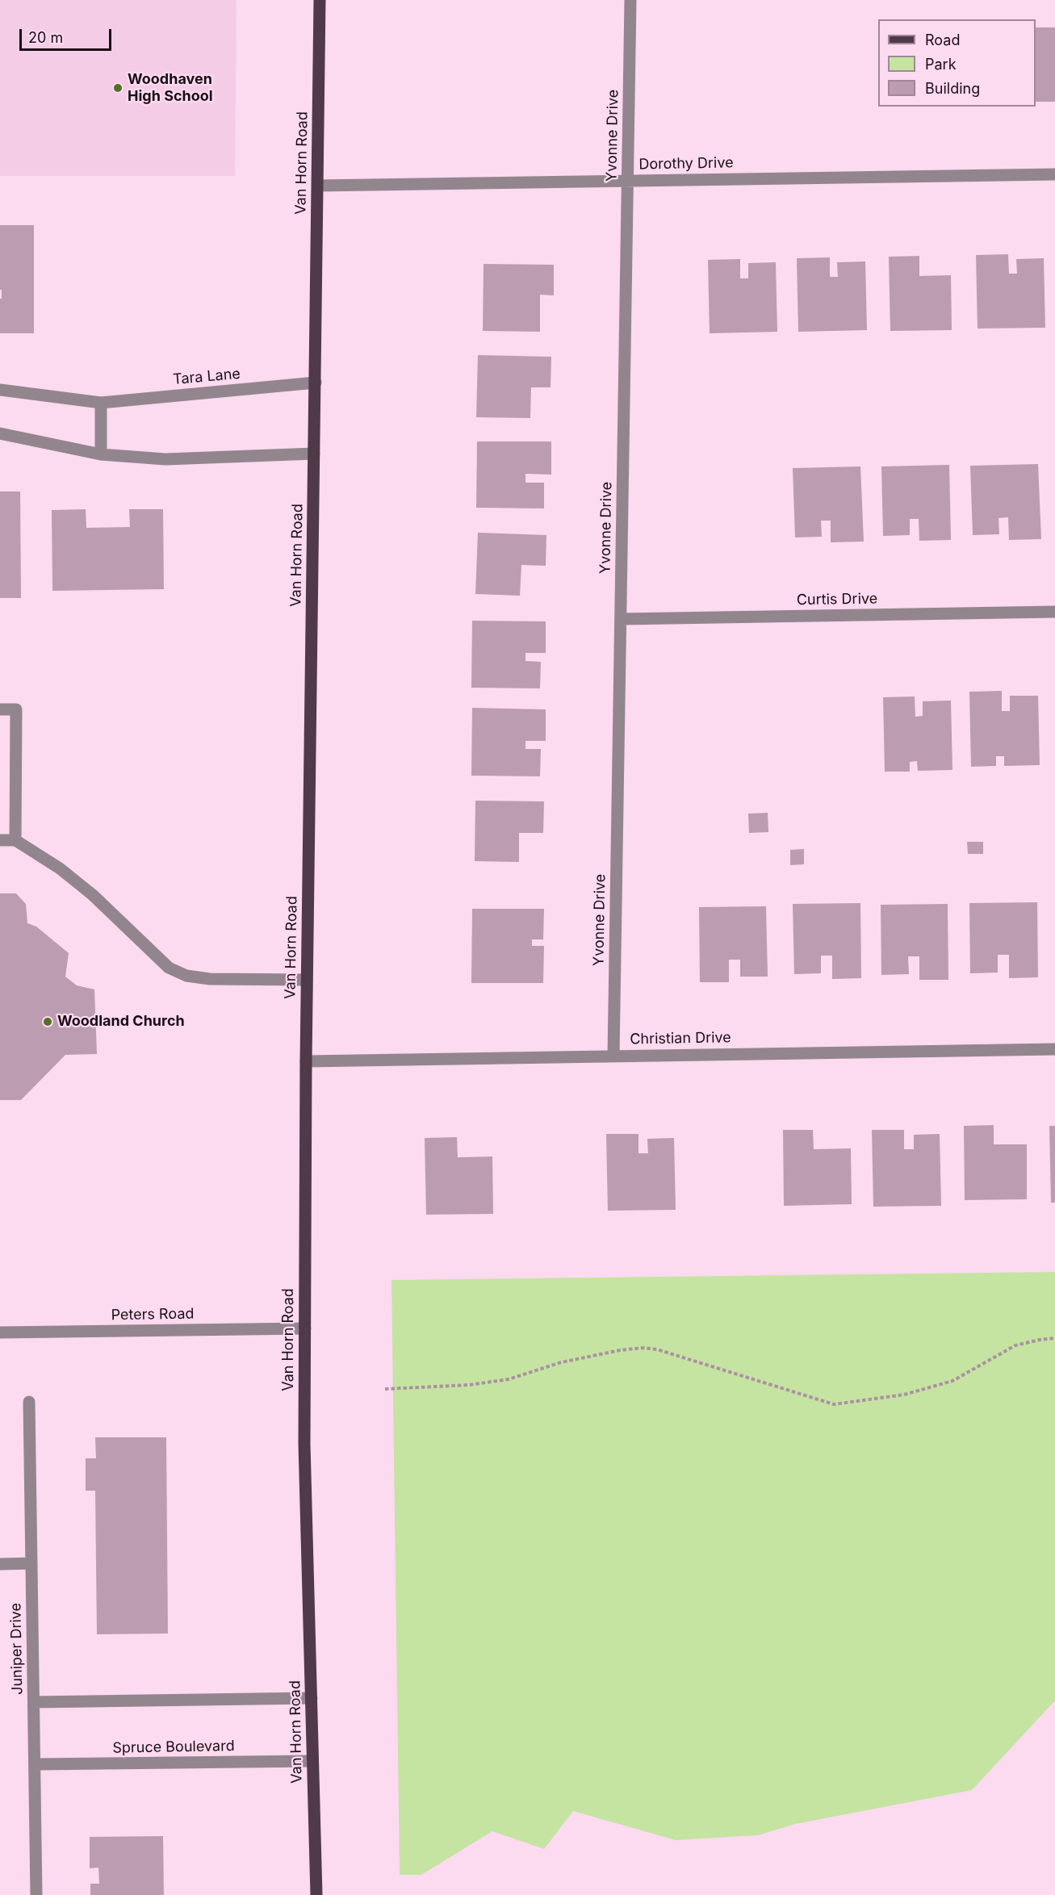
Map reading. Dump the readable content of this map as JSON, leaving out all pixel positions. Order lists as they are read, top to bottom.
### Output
{
  "streets": {
    "main road": ["Van Horn Road"],
    "street": [
      "Yvonne Drive",
      "Dorothy Drive",
      "Tara Lane",
      "Curtis Drive",
      "Christian Drive",
      "Peters Road",
      "Juniper Drive",
      "Spruce Boulevard"
    ]
  },
  "crossings": [
    ["Yvonne Drive", "Dorothy Drive"],
    ["Yvonne Drive", "Curtis Drive"],
    ["Yvonne Drive", "Christian Drive"],
    ["Van Horn Road", "Dorothy Drive"],
    ["Van Horn Road", "Tara Lane"],
    ["Van Horn Road", "Christian Drive"],
    ["Van Horn Road", "Peters Road"],
    ["Van Horn Road", "Spruce Boulevard"],
    ["Juniper Drive", "Spruce Boulevard"]
  ],
  "places": ["Woodhaven High School", "Woodland Church"],
  "legend": ["Road", "Park", "Building"],
  "scale_bar": "20 m"
}
